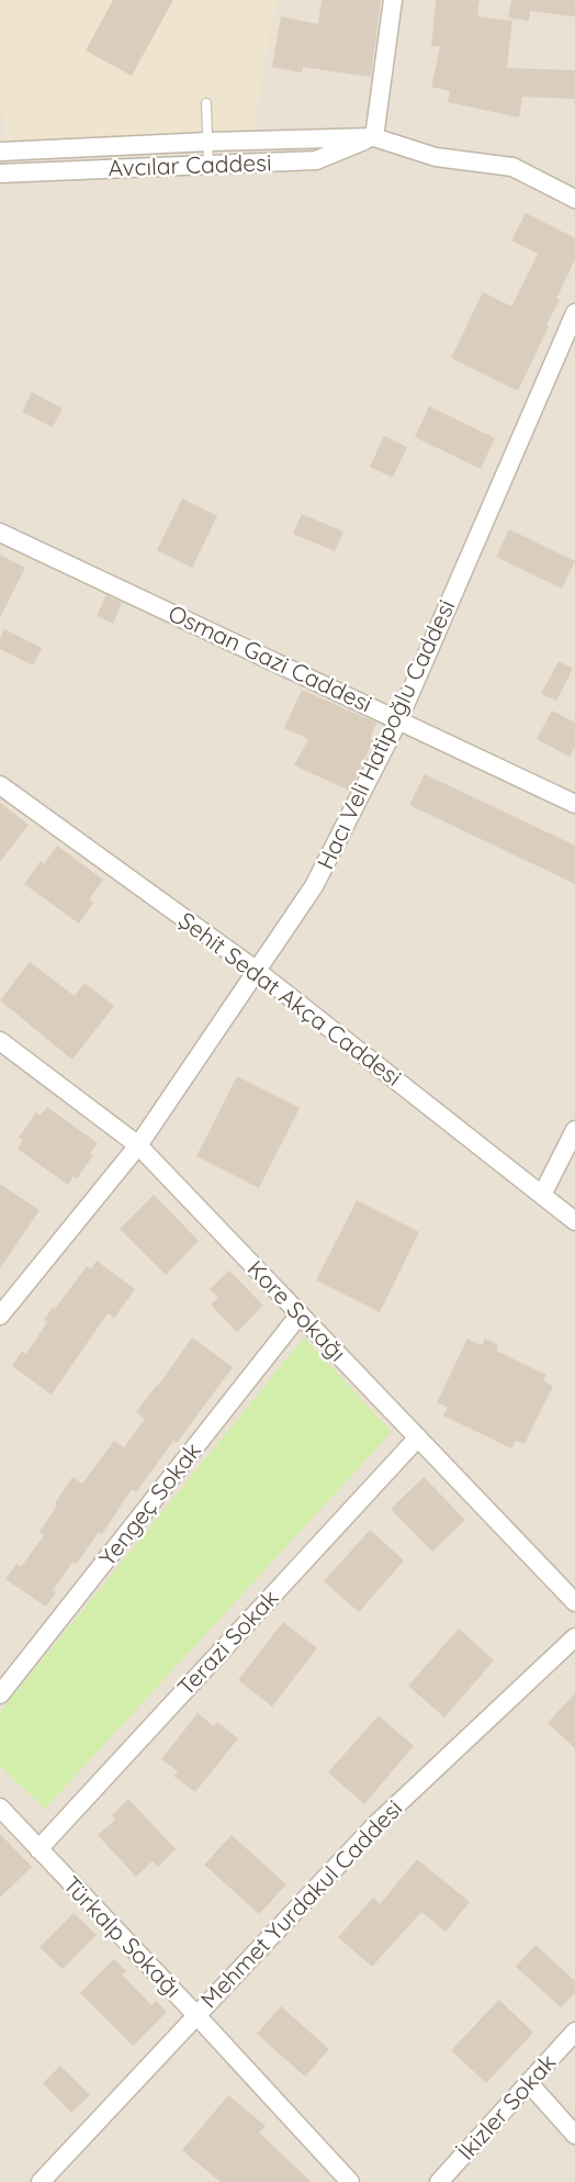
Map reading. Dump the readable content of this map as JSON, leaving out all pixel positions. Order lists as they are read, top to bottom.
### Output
{
  "streets": {
    "street": [
      "Avcılar Caddesi",
      "Osman Gazi Caddesi",
      "Hacı Veli Hatipoğlu Caddesi",
      "Şehit Sedat Akça Caddesi",
      "Kore Sokağı",
      "Yengeç Sokak",
      "Terazi Sokak",
      "Mehmet Yurdakul Caddesi",
      "Türkalp Sokağı",
      "İkizler Sokak"
    ]
  },
  "crossings": [
    ["Osman Gazi Caddesi", "Hacı Veli Hatipoğlu Caddesi"],
    ["Hacı Veli Hatipoğlu Caddesi", "Şehit Sedat Akça Caddesi"],
    ["Hacı Veli Hatipoğlu Caddesi", "Kore Sokağı"],
    ["Kore Sokağı", "Yengeç Sokak"],
    ["Kore Sokağı", "Terazi Sokak"],
    ["Terazi Sokak", "Türkalp Sokağı"],
    ["Mehmet Yurdakul Caddesi", "Türkalp Sokağı"]
  ]
}
